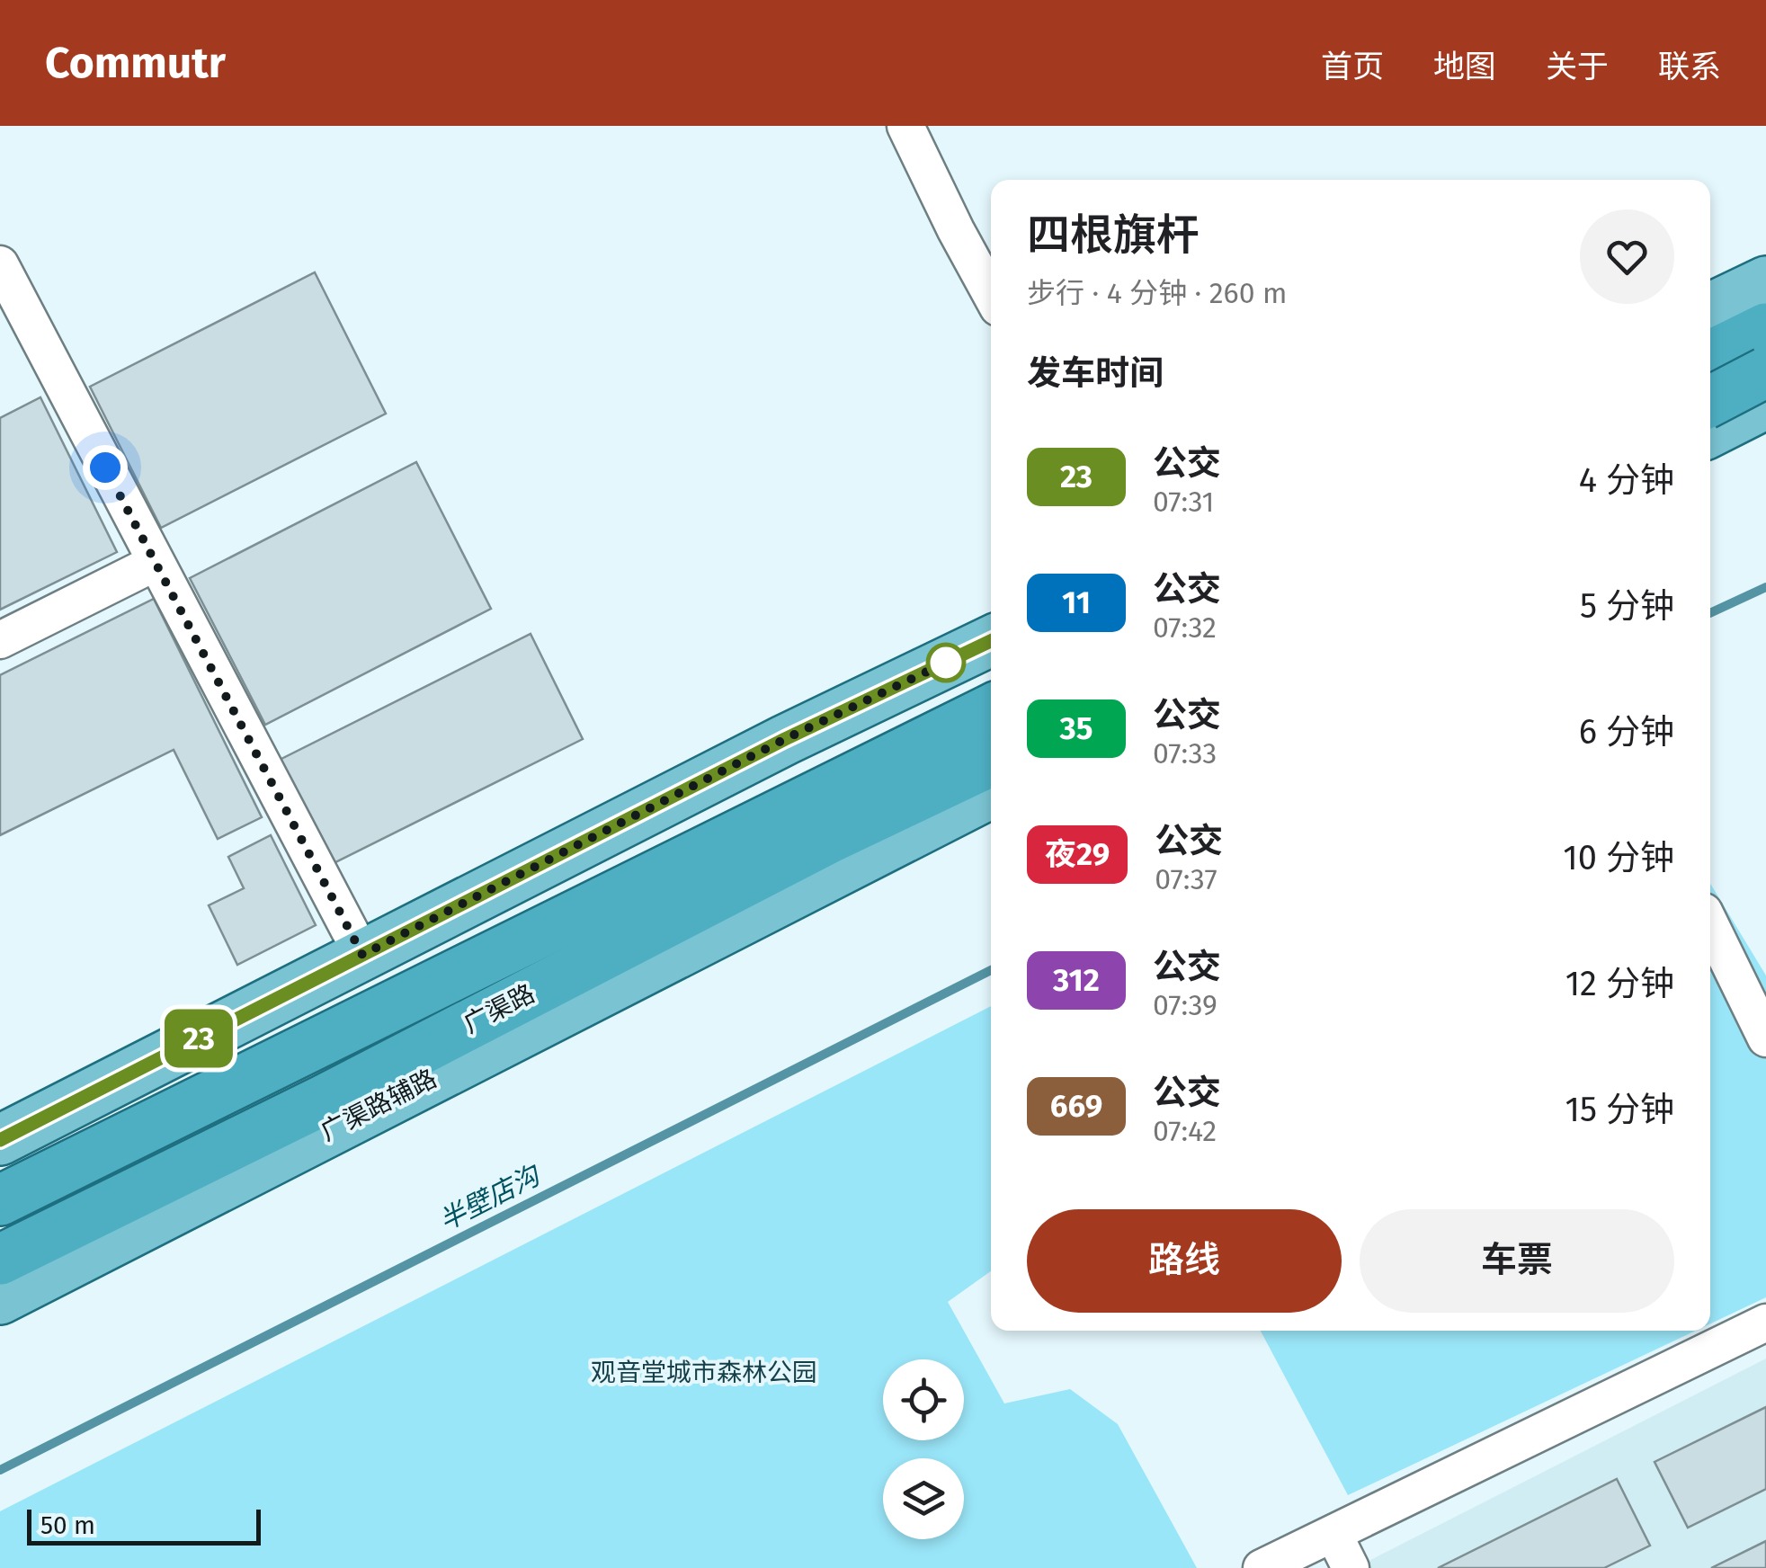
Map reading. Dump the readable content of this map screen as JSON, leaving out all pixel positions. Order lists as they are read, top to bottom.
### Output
{
  "streets": {
    "highway": ["广渠路"],
    "main road": ["广渠路辅路"]
  },
  "water": ["半壁店沟"],
  "parks": ["观音堂城市森林公园"],
  "lines": ["bus line 23"],
  "scale_bar": "50 m",
  "page": {
    "header": "Commutr",
    "nav": [
      "首页",
      "地图",
      "关于",
      "联系"
    ],
    "on_map": "23",
    "heading": [
      ["四根旗杆", "步行 · 4 分钟 · 260 m"],
      "发车时间"
    ],
    "list": [
      {
        "mark": "23",
        "name": "公交",
        "note": "07:31",
        "value": "4 分钟"
      },
      {
        "mark": "11",
        "name": "公交",
        "note": "07:32",
        "value": "5 分钟"
      },
      {
        "mark": "35",
        "name": "公交",
        "note": "07:33",
        "value": "6 分钟"
      },
      {
        "mark": "夜29",
        "name": "公交",
        "note": "07:37",
        "value": "10 分钟"
      },
      {
        "mark": "312",
        "name": "公交",
        "note": "07:39",
        "value": "12 分钟"
      },
      {
        "mark": "669",
        "name": "公交",
        "note": "07:42",
        "value": "15 分钟"
      }
    ],
    "buttons": ["路线", "车票"],
    "scale": "50 m"
  }
}
